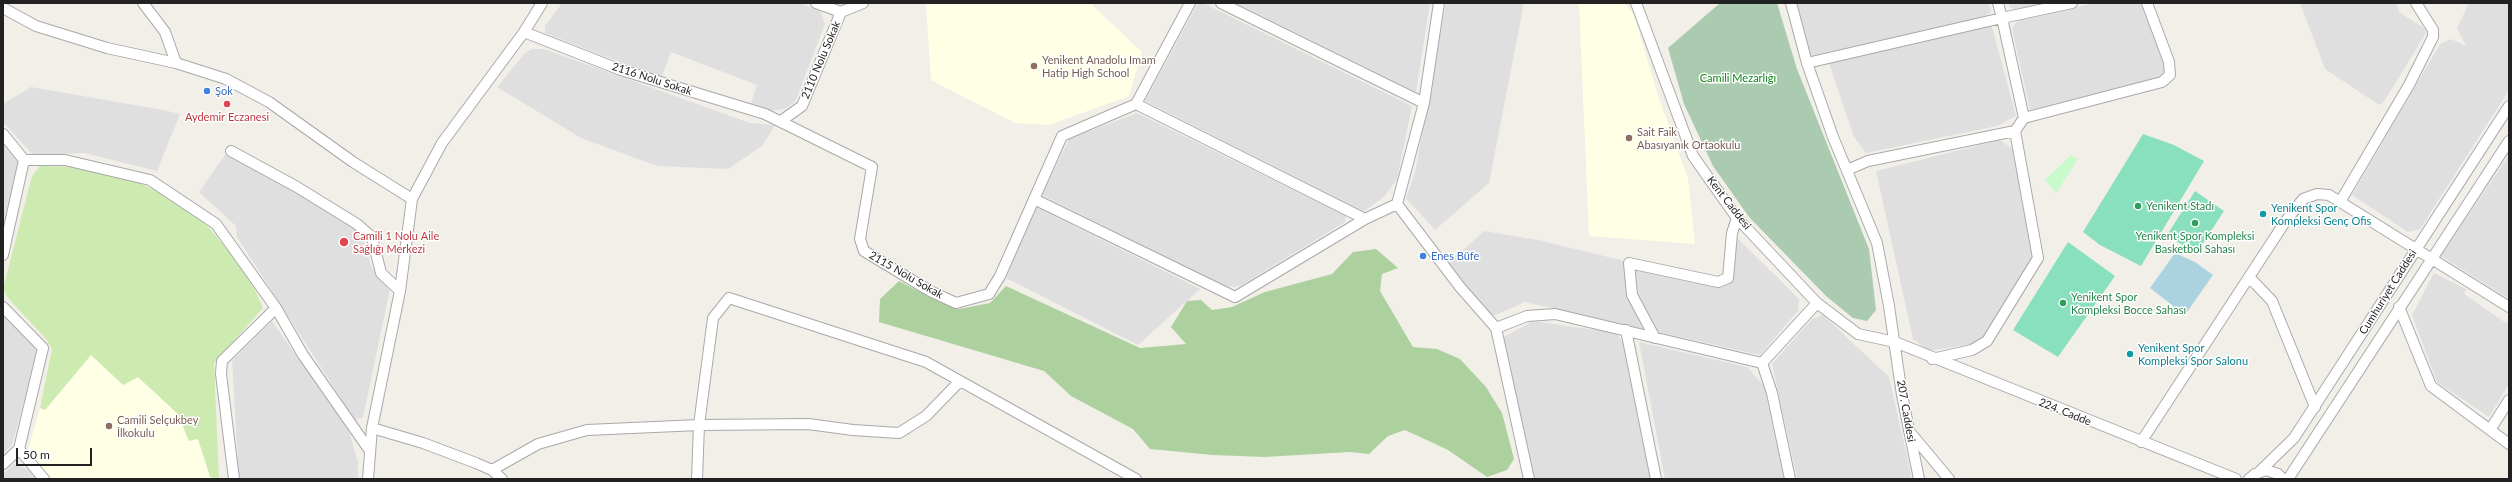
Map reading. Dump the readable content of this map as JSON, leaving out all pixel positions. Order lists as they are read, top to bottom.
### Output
{
  "streets": {
    "street": [
      "2110 Nolu Sokak",
      "2116 Nolu Sokak",
      "Kent Caddesi",
      "2115 Nolu Sokak",
      "Cumhuriyet Caddesi",
      "207. Caddesi",
      "224. Cadde"
    ]
  },
  "crossings": [
    ["2110 Nolu Sokak", "2116 Nolu Sokak"],
    ["2110 Nolu Sokak", "2115 Nolu Sokak"],
    ["2116 Nolu Sokak", "2115 Nolu Sokak"],
    ["Kent Caddesi", "207. Caddesi"],
    ["Kent Caddesi", "224. Cadde"],
    ["207. Caddesi", "224. Cadde"]
  ],
  "parks": ["Camili Mezarlığı"],
  "places": [
    "Yenikent Anadolu Imam Hatip High School",
    "Şok",
    "Aydemir Eczanesi",
    "Sait Faik Abasıyanık Ortaokulu",
    "Yenikent Stadı",
    "Yenikent Spor Kompleksi Genç Ofis",
    "Yenikent Spor Kompleksi Basketbol Sahası",
    "Camili 1 Nolu Aile Sağlığı Merkezi",
    "Enes Büfe",
    "Yenikent Spor Kompleksi Bocce Sahası",
    "Yenikent Spor Kompleksi Spor Salonu",
    "Camili Selçukbey İlkokulu"
  ],
  "scale_bar": "50 m"
}
